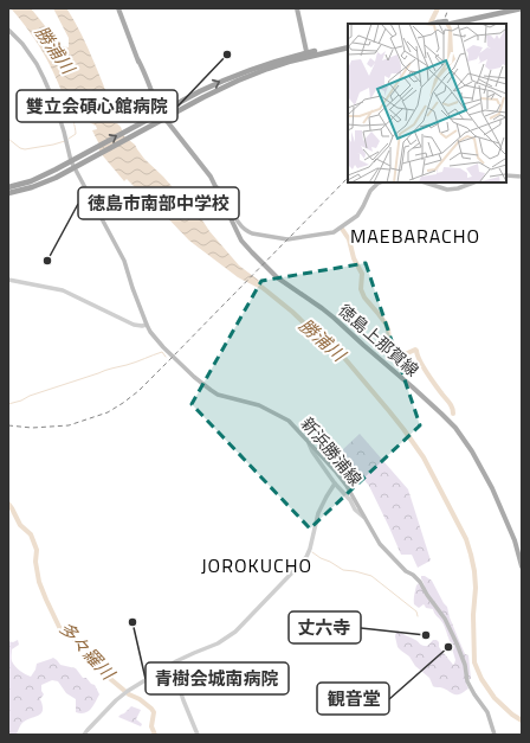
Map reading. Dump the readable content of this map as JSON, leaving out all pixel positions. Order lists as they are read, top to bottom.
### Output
{
  "streets": {
    "main road": ["徳島上那賀線", "新浜勝浦線"]
  },
  "districts": ["MAEBARACHO", "JOROKUCHO"],
  "water": ["勝浦川", "多々羅川"],
  "places": [
    "雙立会碩心館病院",
    "徳島市南部中学校",
    "青樹会城南病院",
    "丈六寺",
    "観音堂"
  ]
}
